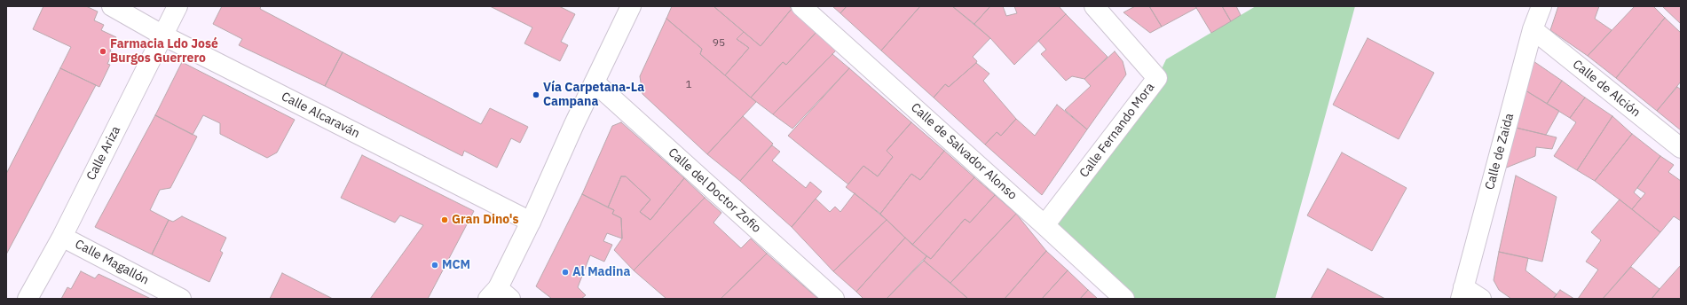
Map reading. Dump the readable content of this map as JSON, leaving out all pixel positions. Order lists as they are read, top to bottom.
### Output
{
  "streets": {
    "street": [
      "Calle de Alción",
      "Calle Alcaraván",
      "Calle Fernando Mora",
      "Calle de Salvador Alonso",
      "Calle de Zaida",
      "Calle Ariza",
      "Calle del Doctor Zofio",
      "Calle Magallón"
    ]
  },
  "crossings": [
    ["Calle de Alción", "Calle de Zaida"],
    ["Calle Alcaraván", "Calle Ariza"],
    ["Calle Fernando Mora", "Calle de Salvador Alonso"],
    ["Calle Ariza", "Calle Magallón"]
  ],
  "places": [
    "Farmacia Ldo José Burgos Guerrero",
    "Vía Carpetana-La Campana",
    "Gran Dino's",
    "MCM",
    "Al Madina"
  ],
  "house_numbers": ["95", "1"]
}
